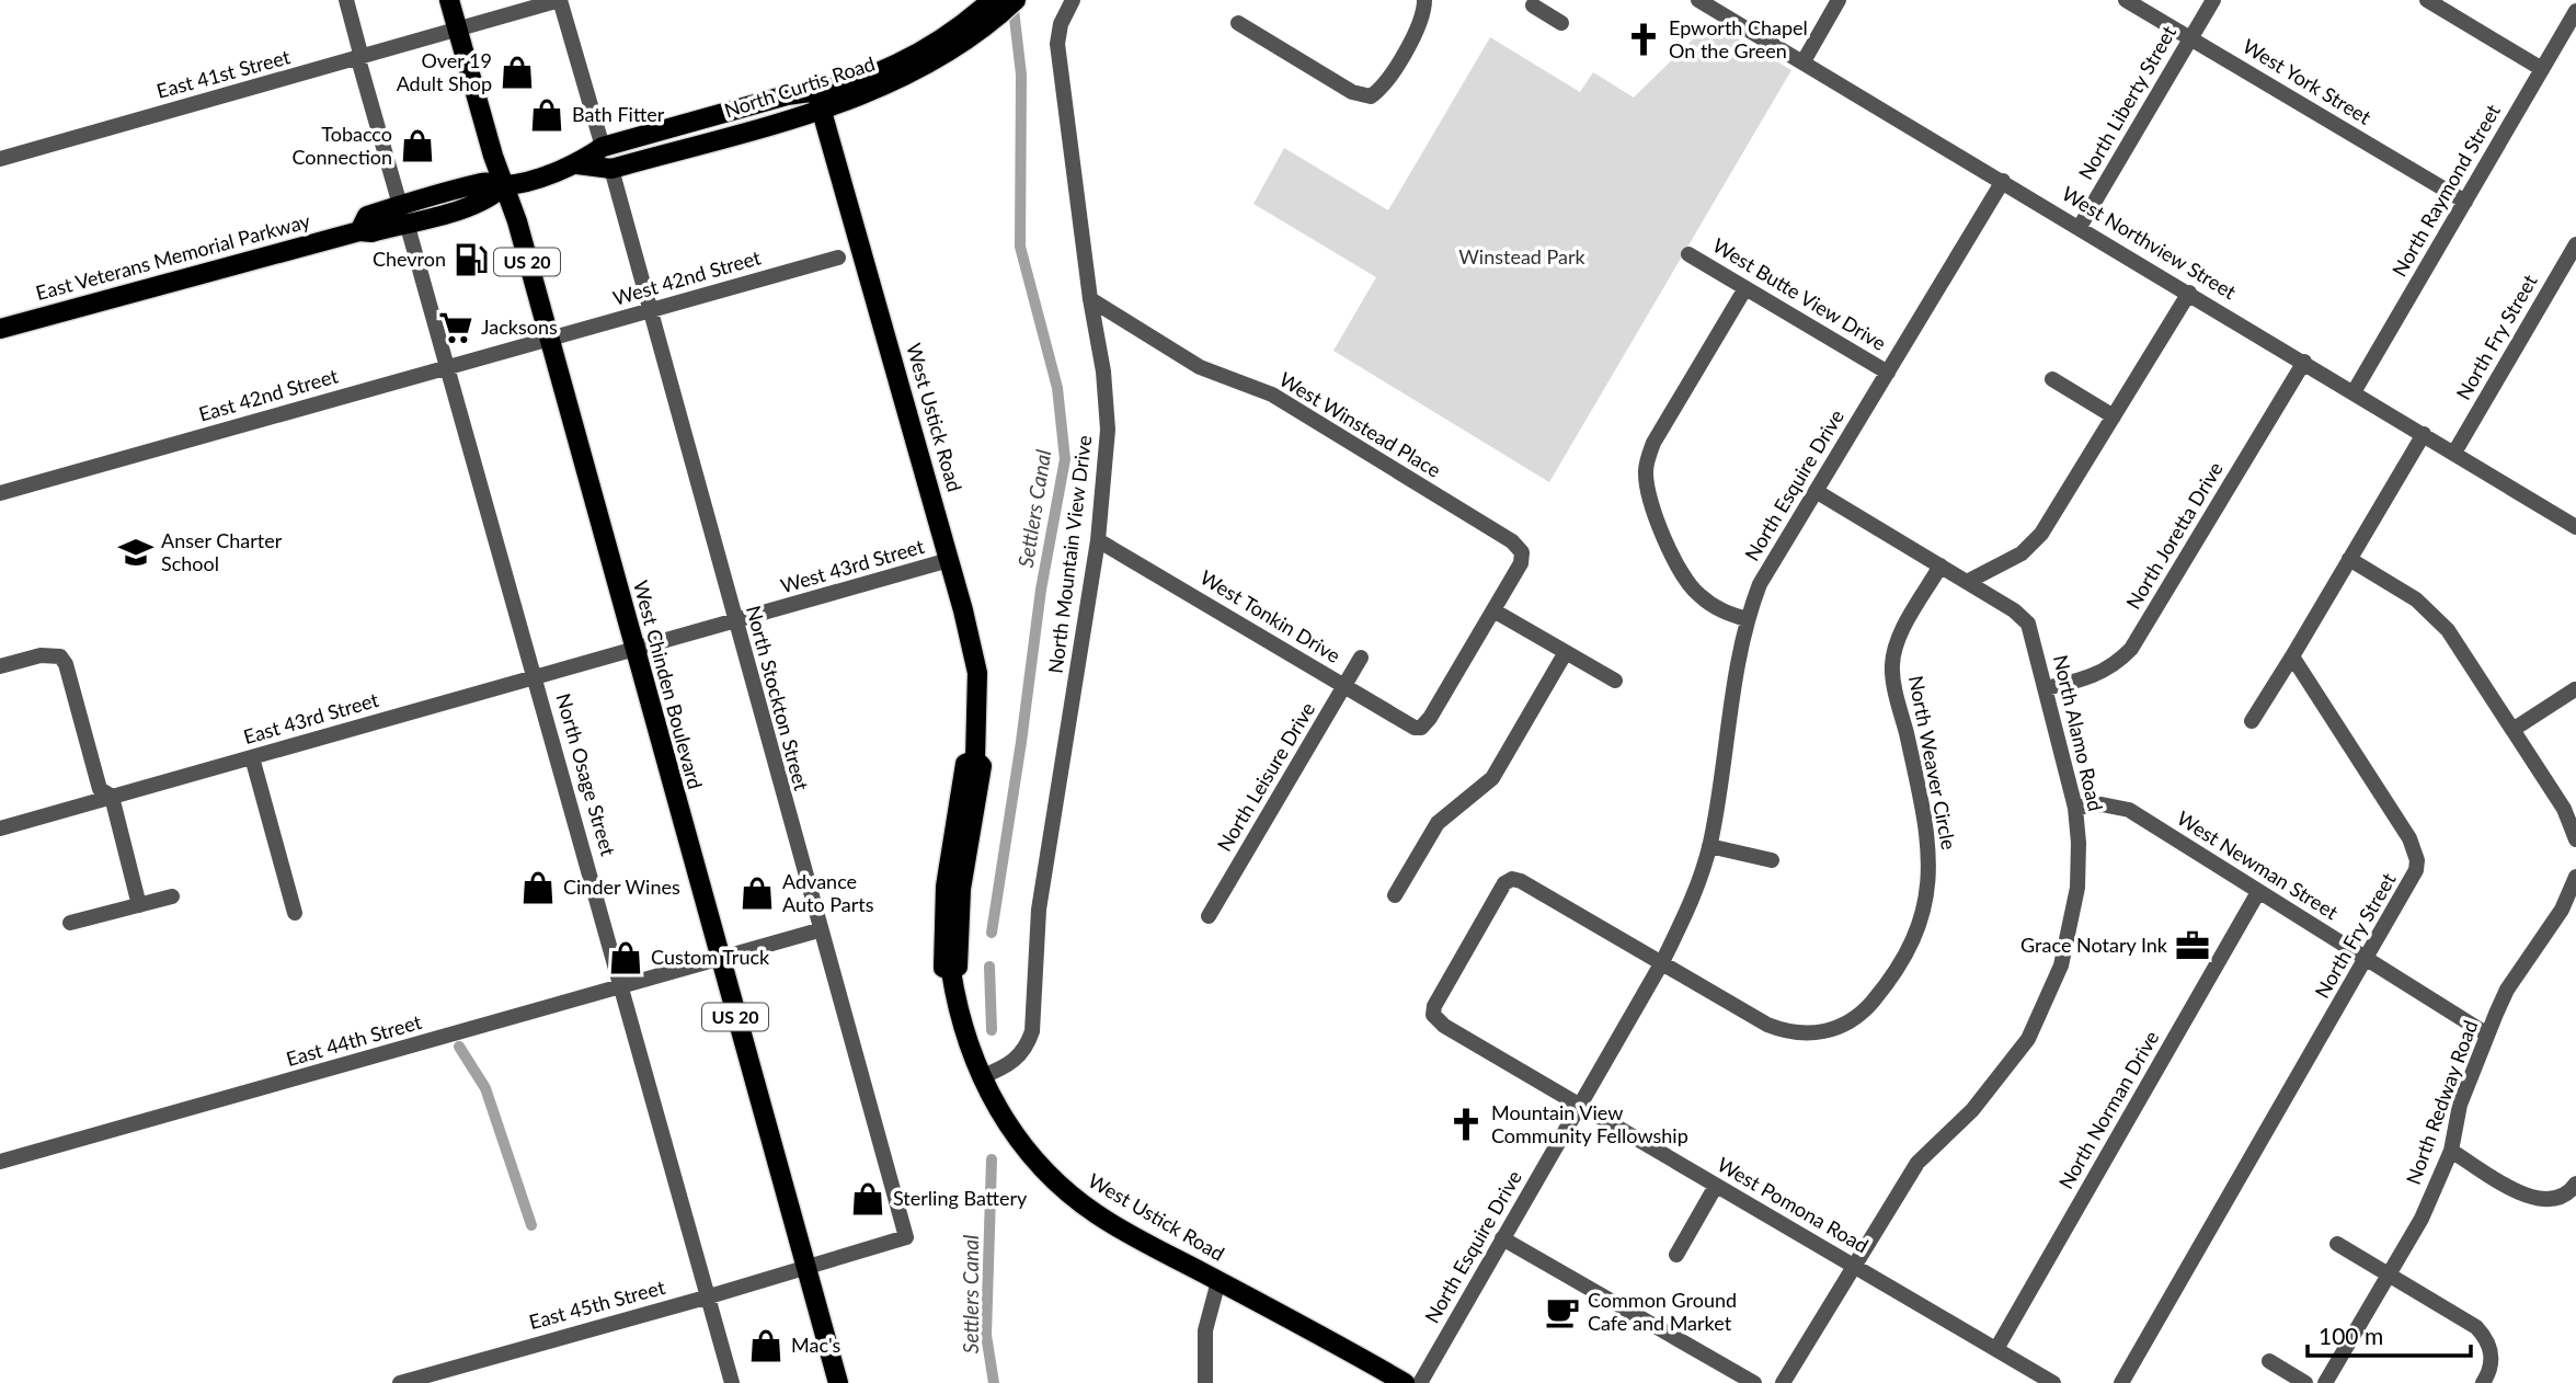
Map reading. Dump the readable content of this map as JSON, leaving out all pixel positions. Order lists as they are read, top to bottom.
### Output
{
  "streets": {
    "main road": [
      "North Curtis Road",
      "East Veterans Memorial Parkway",
      "US 20",
      "West Ustick Road",
      "West Chinden Boulevard"
    ],
    "street": [
      "East 41st Street",
      "West York Street",
      "North Liberty Street",
      "North Raymond Street",
      "West Northview Street",
      "West 42nd Street",
      "West Butte View Drive",
      "North Fry Street",
      "East 42nd Street",
      "West Winstead Place",
      "North Esquire Drive",
      "North Joretta Drive",
      "North Mountain View Drive",
      "West 43rd Street",
      "West Tonkin Drive",
      "North Stockton Street",
      "East 43rd Street",
      "North Alamo Road",
      "North Weaver Circle",
      "North Osage Street",
      "North Leisure Drive",
      "West Newman Street",
      "East 44th Street",
      "North Redway Road",
      "North Norman Drive",
      "West Pomona Road",
      "East 45th Street"
    ]
  },
  "crossings": [
    ["East 41st Street", "West Chinden Boulevard"],
    ["East 41st Street", "North Osage Street"],
    ["West York Street", "North Liberty Street"],
    ["West York Street", "North Raymond Street"],
    ["North Curtis Road", "East Veterans Memorial Parkway"],
    ["North Curtis Road", "West Ustick Road"],
    ["North Curtis Road", "West Chinden Boulevard"],
    ["North Curtis Road", "North Stockton Street"],
    ["North Liberty Street", "West Northview Street"],
    ["North Raymond Street", "West Northview Street"],
    ["West Northview Street", "North Fry Street"],
    ["West Northview Street", "North Esquire Drive"],
    ["West Northview Street", "North Joretta Drive"],
    ["East Veterans Memorial Parkway", "West Chinden Boulevard"],
    ["East Veterans Memorial Parkway", "North Osage Street"],
    ["West 42nd Street", "East 42nd Street"],
    ["West 42nd Street", "West Chinden Boulevard"],
    ["West 42nd Street", "North Stockton Street"],
    ["West Butte View Drive", "North Esquire Drive"],
    ["North Fry Street", "West Newman Street"],
    ["East 42nd Street", "West Chinden Boulevard"],
    ["East 42nd Street", "North Osage Street"],
    ["West Ustick Road", "North Mountain View Drive"],
    ["West Ustick Road", "West 43rd Street"],
    ["West Winstead Place", "North Mountain View Drive"],
    ["West Winstead Place", "West Tonkin Drive"],
    ["North Esquire Drive", "North Alamo Road"],
    ["North Esquire Drive", "North Weaver Circle"],
    ["North Esquire Drive", "West Pomona Road"],
    ["North Joretta Drive", "North Alamo Road"],
    ["North Mountain View Drive", "West Tonkin Drive"],
    ["West 43rd Street", "West Chinden Boulevard"],
    ["West 43rd Street", "North Stockton Street"],
    ["West 43rd Street", "East 43rd Street"],
    ["West Tonkin Drive", "North Leisure Drive"],
    ["West Chinden Boulevard", "East 43rd Street"],
    ["West Chinden Boulevard", "East 44th Street"],
    ["West Chinden Boulevard", "East 45th Street"],
    ["North Stockton Street", "East 44th Street"],
    ["North Stockton Street", "East 45th Street"],
    ["East 43rd Street", "North Osage Street"],
    ["North Alamo Road", "North Weaver Circle"],
    ["North Alamo Road", "West Newman Street"],
    ["North Alamo Road", "West Pomona Road"],
    ["North Weaver Circle", "West Pomona Road"],
    ["North Osage Street", "East 44th Street"],
    ["North Osage Street", "East 45th Street"],
    ["West Newman Street", "North Redway Road"],
    ["West Newman Street", "North Norman Drive"],
    ["North Norman Drive", "West Pomona Road"]
  ],
  "water": ["Settlers Canal"],
  "parks": ["Winstead Park"],
  "places": {
    "church": ["Epworth Chapel On the Green", "Mountain View Community Fellowship"],
    "shop": [
      "Over 19 Adult Shop",
      "Bath Fitter",
      "Tobacco Connection",
      "Cinder Wines",
      "Advance Auto Parts",
      "Custom Truck",
      "Sterling Battery",
      "Mac's"
    ],
    "fuel station": ["Chevron"],
    "supermarket": ["Jacksons"],
    "school or university": ["Anser Charter School"],
    "office": ["Grace Notary Ink"],
    "cafe": ["Common Ground Cafe and Market"]
  },
  "scale_bar": "100 m"
}
